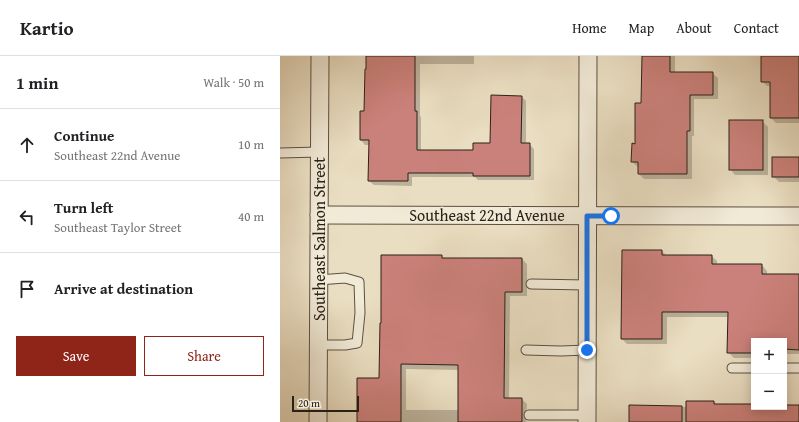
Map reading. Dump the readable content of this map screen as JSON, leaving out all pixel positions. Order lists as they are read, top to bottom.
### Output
{
  "streets": {
    "street": ["Southeast 22nd Avenue", "Southeast Salmon Street"]
  },
  "crossings": [
    ["Southeast 22nd Avenue", "Southeast Salmon Street"]
  ],
  "scale_bar": "20 m",
  "page": {
    "header": "Kartio",
    "nav": [
      "Home",
      "Map",
      "About",
      "Contact"
    ],
    "heading": ["1 min", "Walk · 50 m"],
    "list": [
      ["Continue", "Southeast 22nd Avenue", "10 m"],
      ["Turn left", "Southeast Taylor Street", "40 m"],
      "Arrive at destination"
    ],
    "buttons": ["Save", "Share"],
    "map_buttons": ["+", "−"],
    "scale": "20 m"
  }
}
